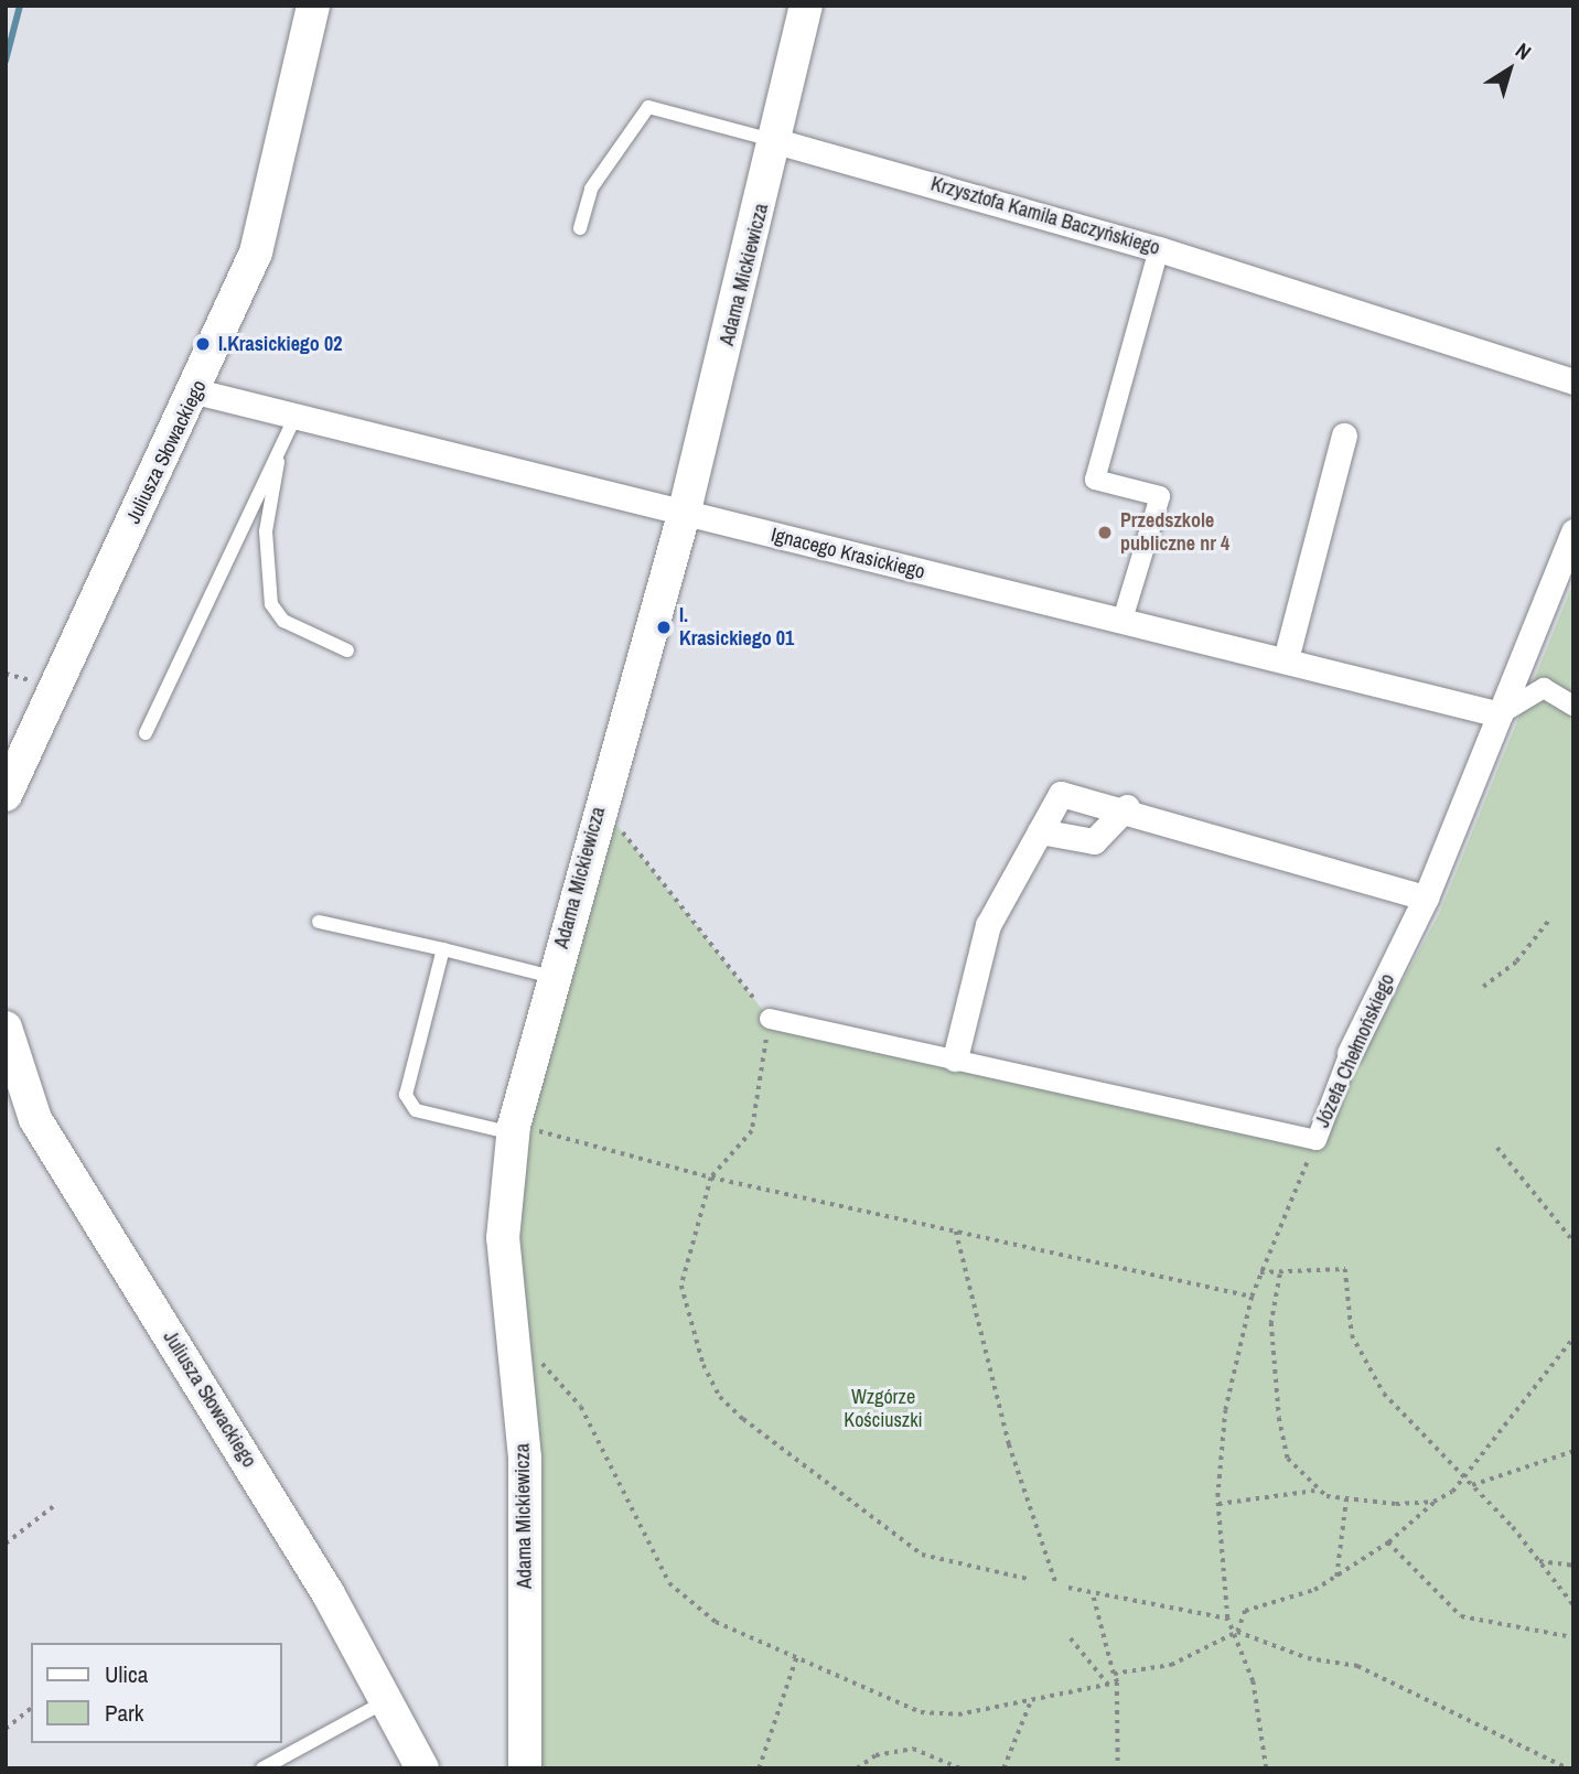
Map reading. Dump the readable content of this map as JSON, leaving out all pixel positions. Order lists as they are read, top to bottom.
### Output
{
  "streets": {
    "street": [
      "Krzysztofa Kamila Baczyńskiego",
      "Adama Mickiewicza",
      "Juliusza Słowackiego",
      "Ignacego Krasickiego",
      "Józefa Chełmońskiego"
    ]
  },
  "crossings": [
    ["Krzysztofa Kamila Baczyńskiego", "Adama Mickiewicza"],
    ["Adama Mickiewicza", "Ignacego Krasickiego"],
    ["Juliusza Słowackiego", "Ignacego Krasickiego"],
    ["Ignacego Krasickiego", "Józefa Chełmońskiego"]
  ],
  "parks": ["Wzgórze Kościuszki"],
  "places": ["I.Krasickiego 02", "Przedszkole publiczne nr 4", "I. Krasickiego 01"],
  "legend": ["Ulica", "Park"],
  "north": "top right"
}
